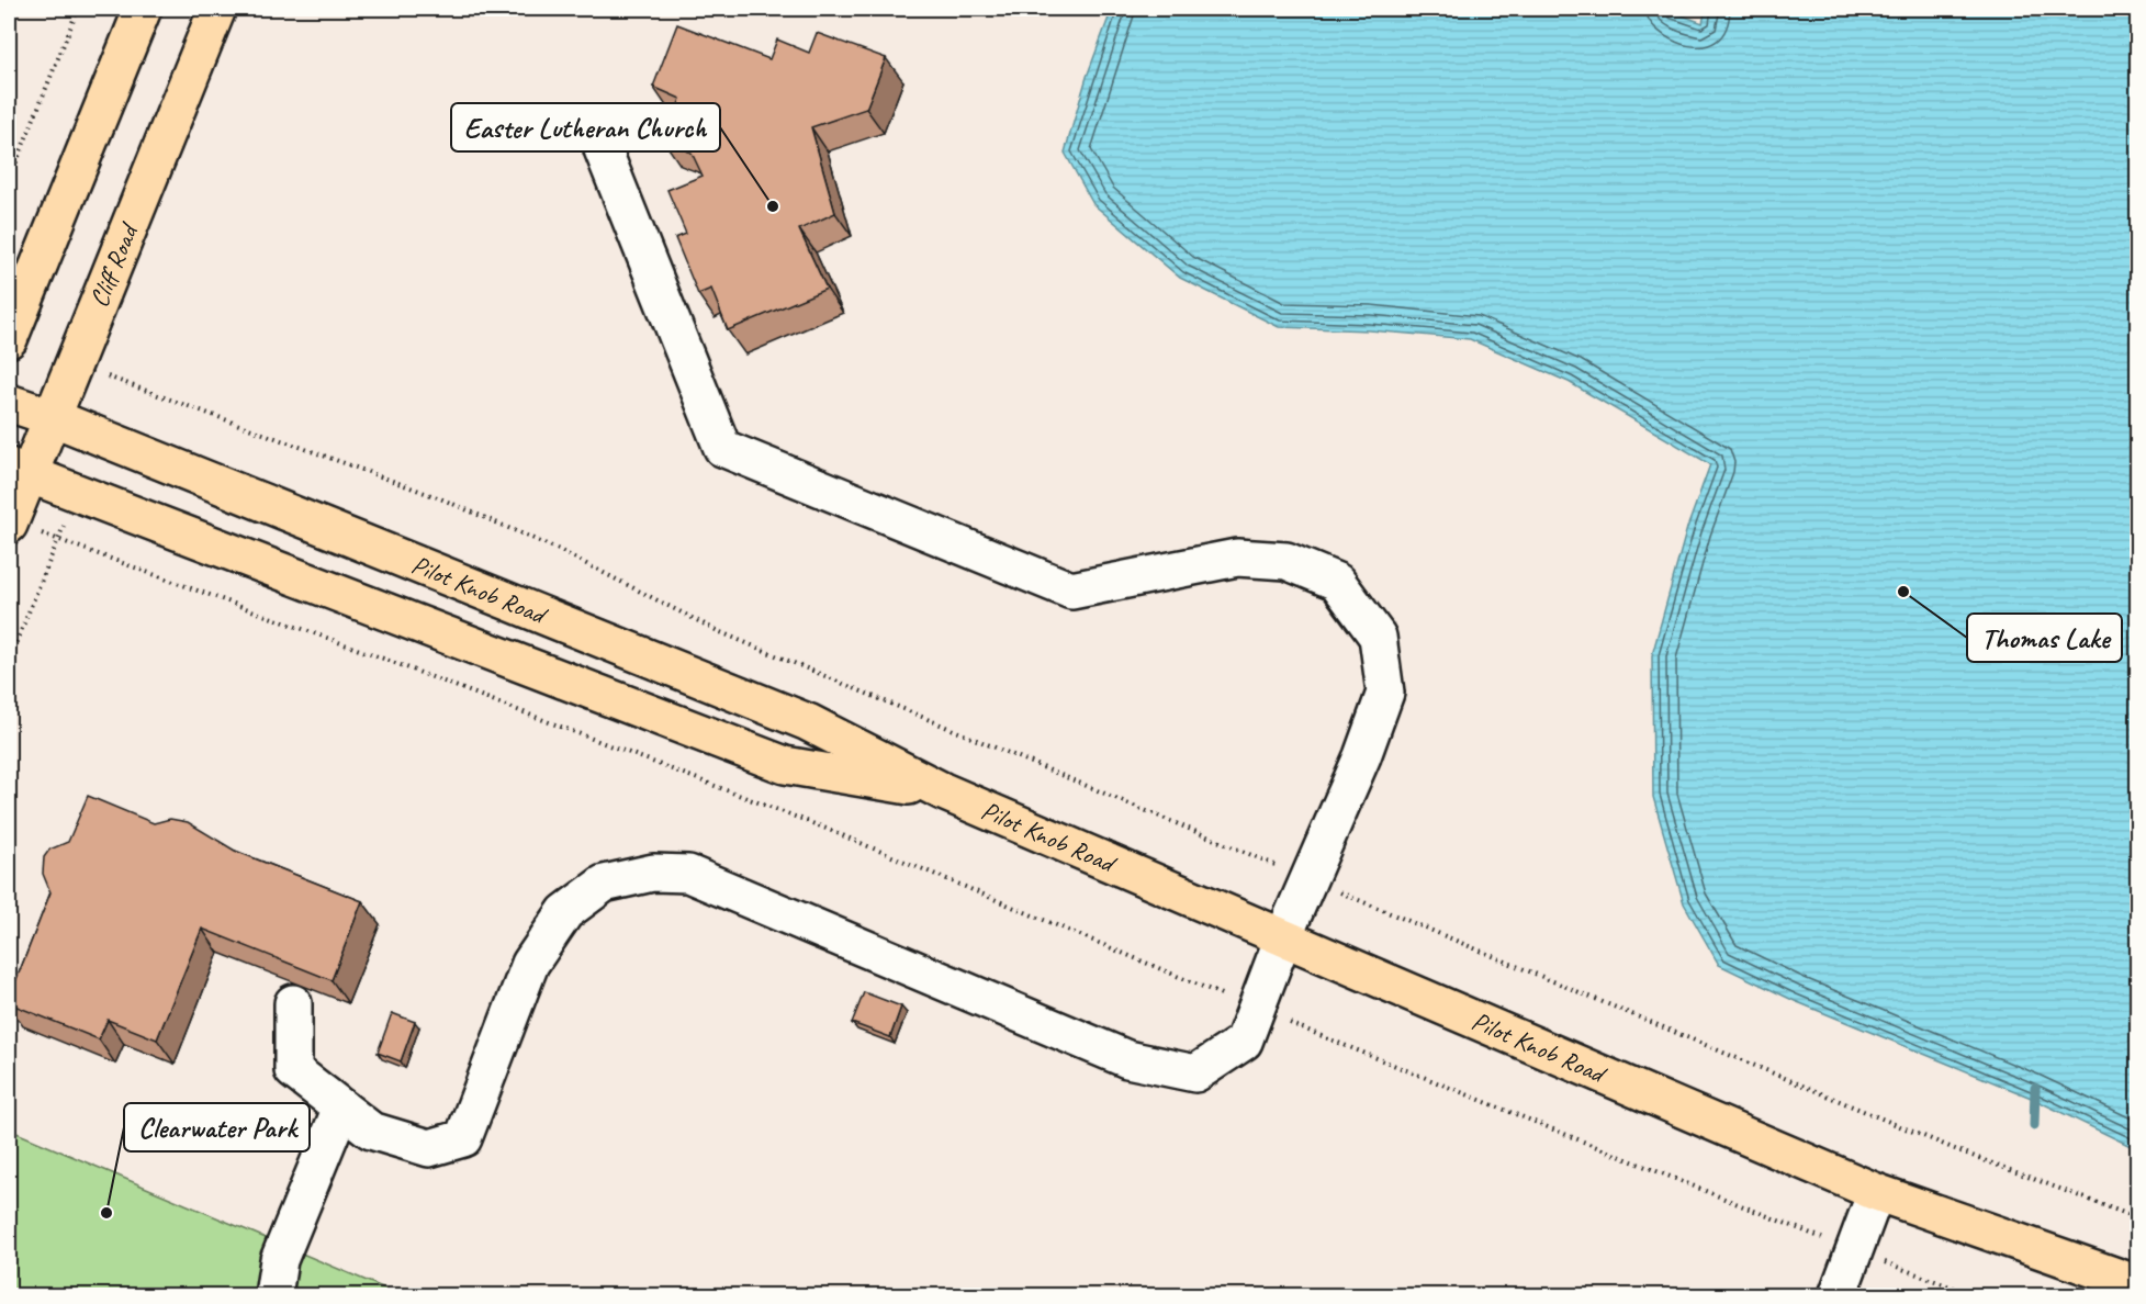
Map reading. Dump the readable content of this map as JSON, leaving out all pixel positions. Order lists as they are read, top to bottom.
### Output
{
  "streets": {
    "main road": ["Cliff Road", "Pilot Knob Road"]
  },
  "crossings": [
    ["Cliff Road", "Pilot Knob Road"]
  ],
  "places": ["Easter Lutheran Church", "Thomas Lake", "Clearwater Park"]
}
